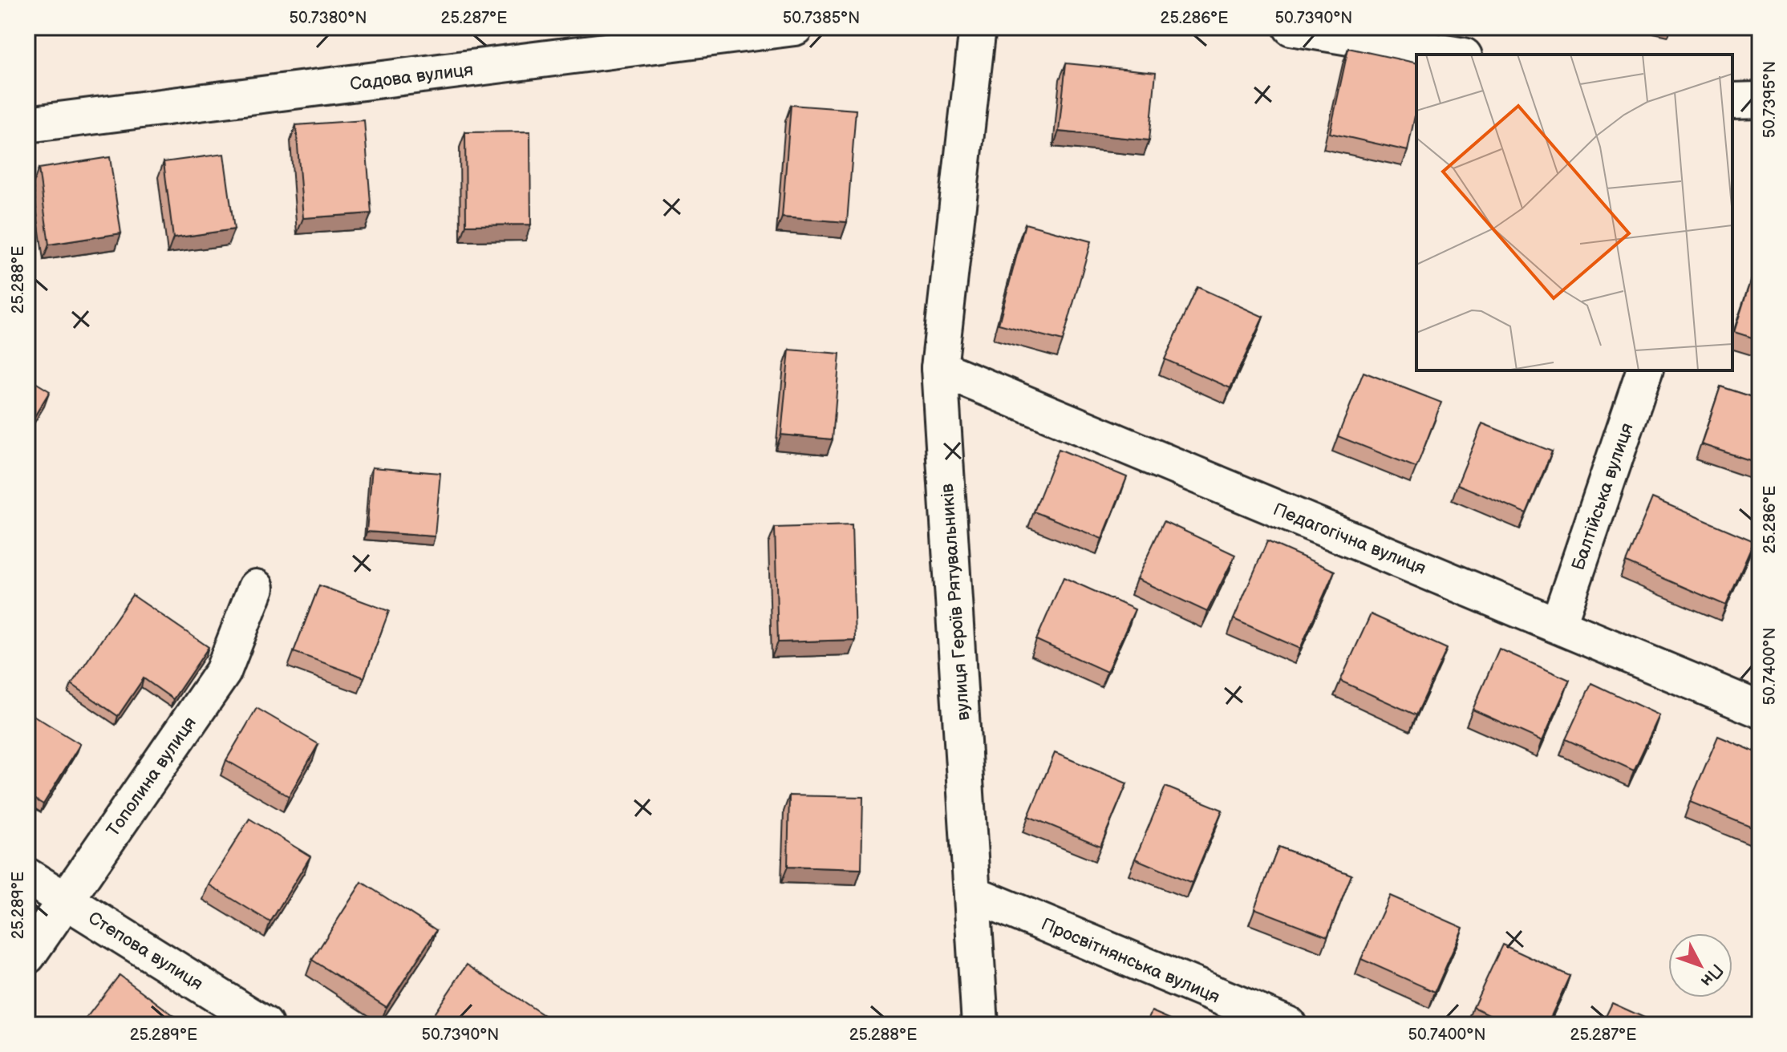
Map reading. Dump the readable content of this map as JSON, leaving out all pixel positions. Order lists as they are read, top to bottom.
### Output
{
  "streets": {
    "street": [
      "Садова вулиця",
      "Балтійська вулиця",
      "Педагогічна вулиця",
      "вулиця Героїв Рятувальників",
      "Тополина вулиця",
      "Степова вулиця",
      "Просвітнянська вулиця"
    ]
  },
  "crossings": [
    ["Балтійська вулиця", "Педагогічна вулиця"],
    ["Педагогічна вулиця", "вулиця Героїв Рятувальників"],
    ["вулиця Героїв Рятувальників", "Просвітнянська вулиця"],
    ["Тополина вулиця", "Степова вулиця"]
  ],
  "north": "bottom right",
  "coordinates": [
    "50.7380°N",
    "25.287°E",
    "50.7385°N",
    "25.286°E",
    "50.7390°N",
    "50.7395°N",
    "25.288°E",
    "50.7400°N",
    "25.289°E"
  ]
}
